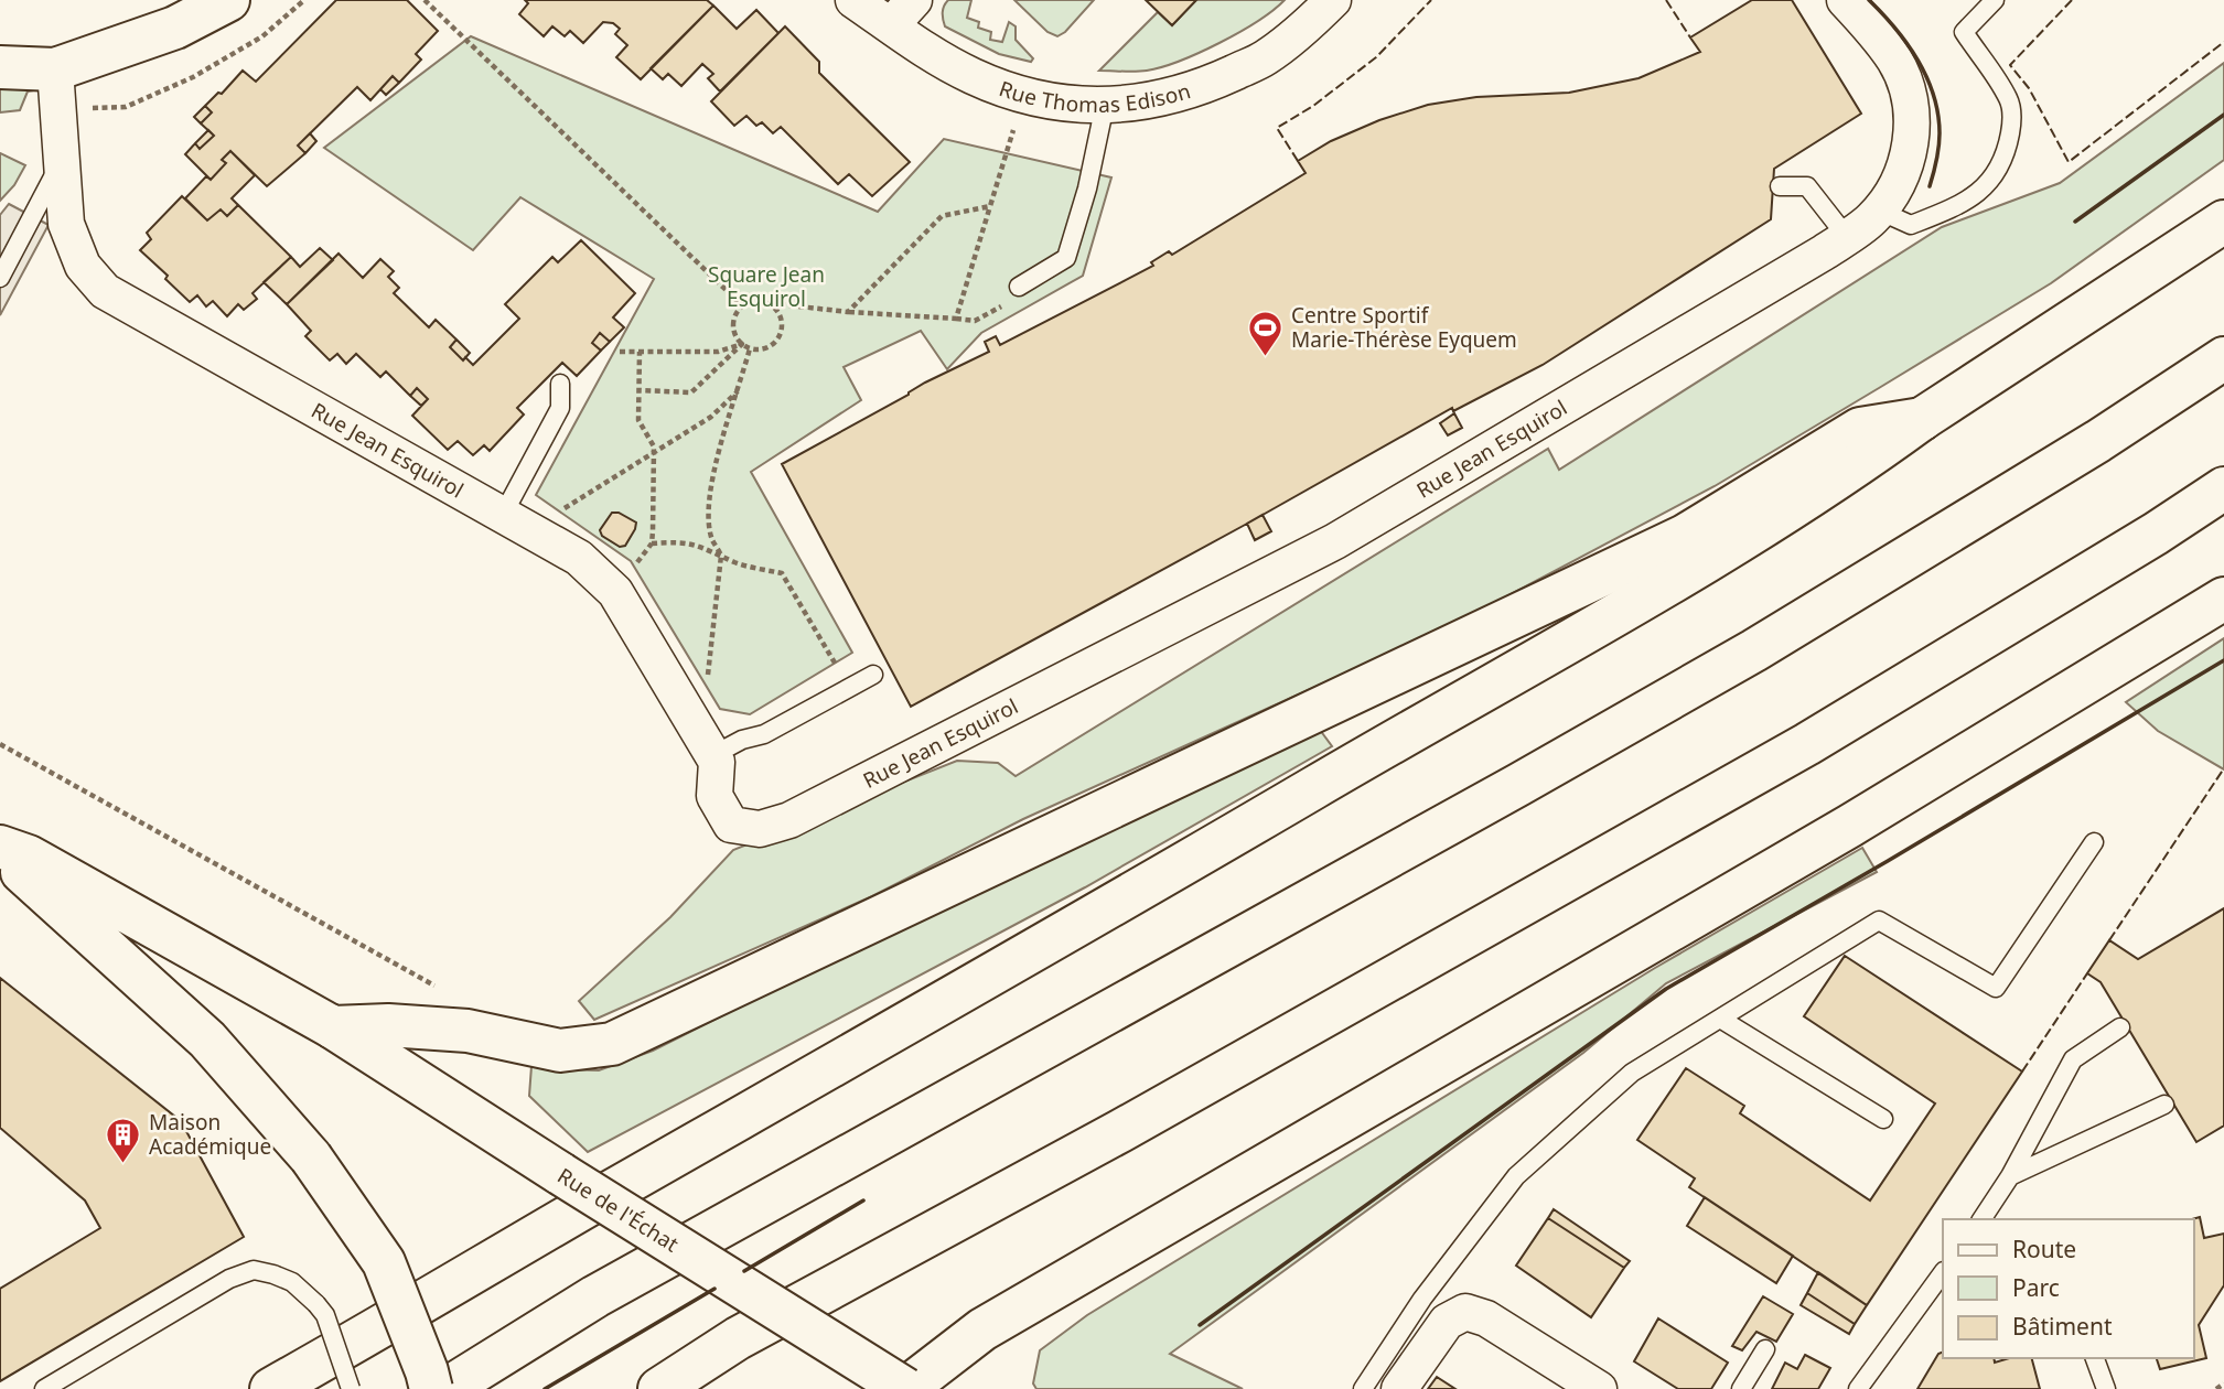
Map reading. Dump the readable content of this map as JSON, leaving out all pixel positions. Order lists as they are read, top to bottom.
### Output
{
  "streets": {
    "main road": ["Rue de l'Échat"],
    "street": ["Rue Thomas Edison", "Rue Jean Esquirol"]
  },
  "parks": ["Square Jean Esquirol"],
  "places": {
    "sports": ["Centre Sportif Marie-Thérèse Eyquem"],
    "building": ["Maison Académique"]
  },
  "legend": ["Route", "Parc", "Bâtiment"]
}
